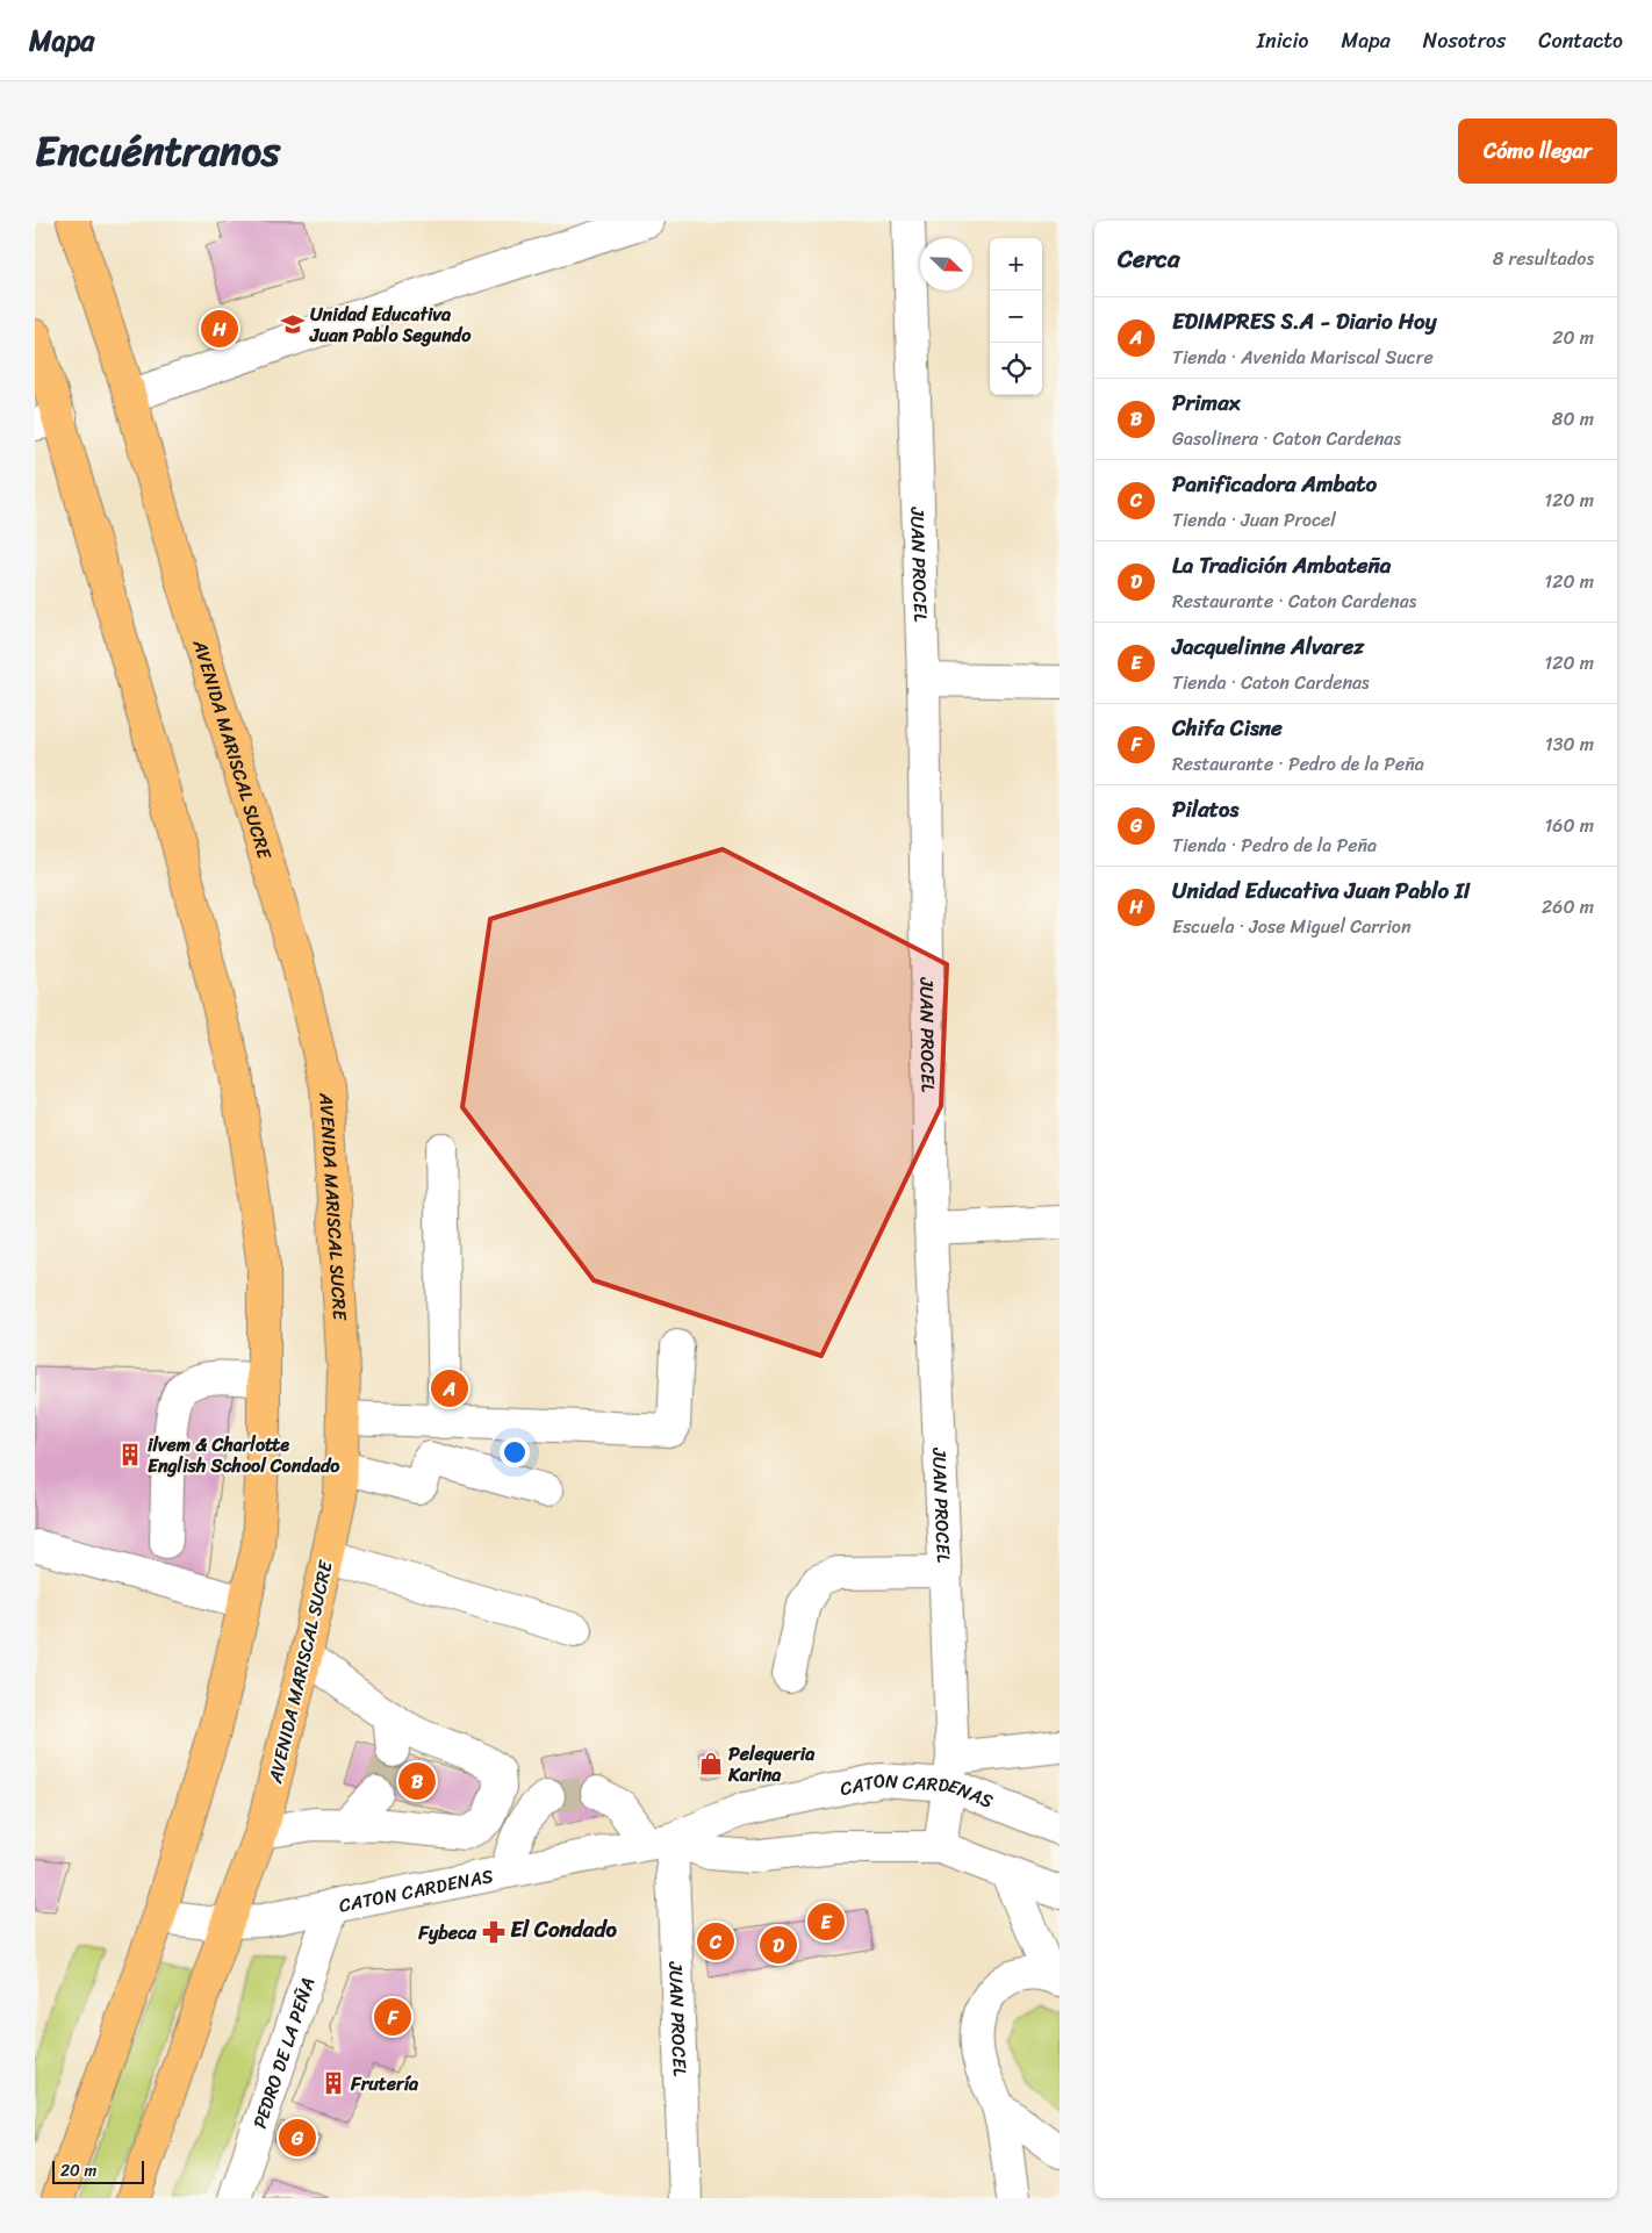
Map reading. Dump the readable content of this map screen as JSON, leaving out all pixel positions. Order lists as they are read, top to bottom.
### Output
{
  "streets": {
    "main road": ["AVENIDA MARISCAL SUCRE"],
    "street": ["JUAN PROCEL", "CATON CARDENAS", "PEDRO DE LA PEÑA"]
  },
  "crossings": [
    ["JUAN PROCEL", "CATON CARDENAS"],
    ["AVENIDA MARISCAL SUCRE", "CATON CARDENAS"],
    ["CATON CARDENAS", "PEDRO DE LA PEÑA"]
  ],
  "districts": ["El Condado"],
  "places": {
    "school or university": ["Unidad Educativa Juan Pablo Segundo"],
    "building": ["ilvem & Charlotte English School Condado", "Frutería"],
    "shop": ["Pelequeria Karina"],
    "pharmacy": ["Fybeca"]
  },
  "scale_bar": "20 m",
  "north": "bottom right",
  "page": {
    "header": "Mapa",
    "nav": [
      "Inicio",
      "Mapa",
      "Nosotros",
      "Contacto"
    ],
    "title": "Encuéntranos",
    "buttons": "Cómo llegar",
    "heading": ["Cerca", "8 resultados"],
    "map_buttons": ["+", "−"],
    "list": [
      {
        "mark": "A",
        "name": "EDIMPRES S.A - Diario Hoy",
        "note": "Tienda · Avenida Mariscal Sucre",
        "value": "20 m"
      },
      {
        "mark": "B",
        "name": "Primax",
        "note": "Gasolinera · Caton Cardenas",
        "value": "80 m"
      },
      {
        "mark": "C",
        "name": "Panificadora Ambato",
        "note": "Tienda · Juan Procel",
        "value": "120 m"
      },
      {
        "mark": "D",
        "name": "La Tradición Ambateña",
        "note": "Restaurante · Caton Cardenas",
        "value": "120 m"
      },
      {
        "mark": "E",
        "name": "Jacquelinne Alvarez",
        "note": "Tienda · Caton Cardenas",
        "value": "120 m"
      },
      {
        "mark": "F",
        "name": "Chifa Cisne",
        "note": "Restaurante · Pedro de la Peña",
        "value": "130 m"
      },
      {
        "mark": "G",
        "name": "Pilatos",
        "note": "Tienda · Pedro de la Peña",
        "value": "160 m"
      },
      {
        "mark": "H",
        "name": "Unidad Educativa Juan Pablo II",
        "note": "Escuela · Jose Miguel Carrion",
        "value": "260 m"
      }
    ],
    "pins": [
      "H",
      "A",
      "B",
      "E",
      "C",
      "D",
      "F",
      "G"
    ],
    "scale": "20 m"
  }
}
